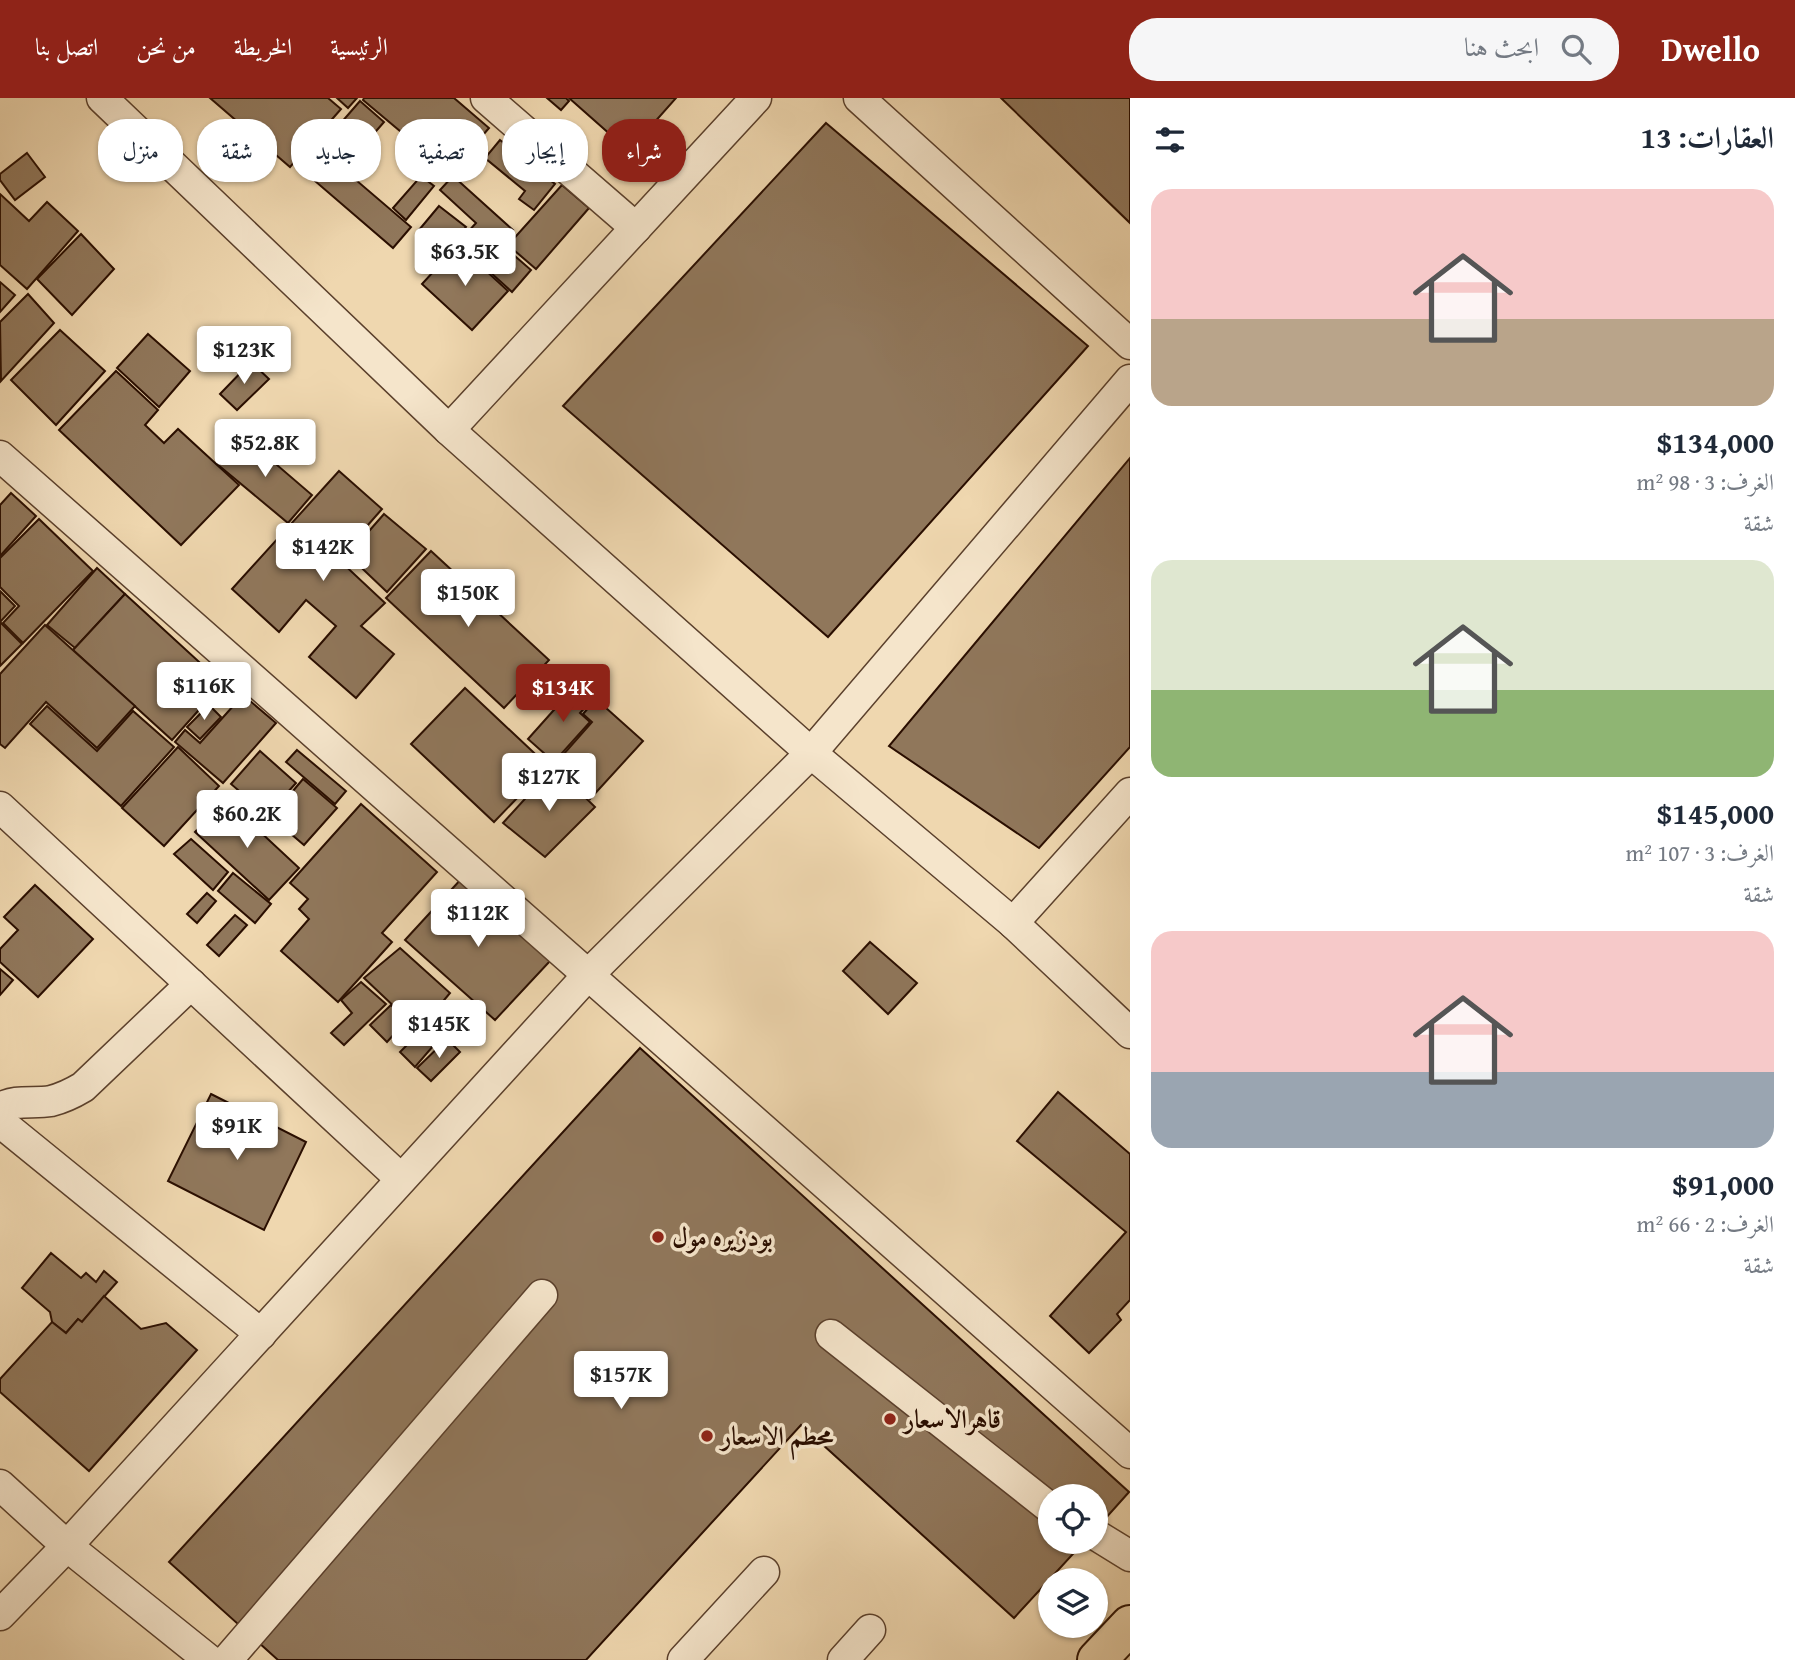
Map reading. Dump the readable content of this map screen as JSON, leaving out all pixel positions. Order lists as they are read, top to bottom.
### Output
{
  "places": ["بودزيره مول", "قاهرالاسعار", "محطم الاسعار"],
  "page": {
    "header": "Dwello",
    "search": "ابحث هنا",
    "nav": [
      "الرئيسية",
      "الخريطة",
      "من نحن",
      "اتصل بنا"
    ],
    "heading": "العقارات: 13",
    "chip": [
      "شراء",
      "إيجار",
      "تصفية",
      "جديد",
      "شقة",
      "منزل"
    ],
    "list": [
      {
        "name": "$134,000",
        "note": "الغرف: 3 · 98 m² · شقة"
      },
      {
        "name": "$145,000",
        "note": "الغرف: 3 · 107 m² · شقة"
      },
      {
        "name": "$91,000",
        "note": "الغرف: 2 · 66 m² · شقة"
      }
    ],
    "price": [
      "$63.5K",
      "$123K",
      "$52.8K",
      "$142K",
      "$150K",
      "$116K",
      "$134K",
      "$127K",
      "$60.2K",
      "$112K",
      "$145K",
      "$91K",
      "$157K"
    ]
  }
}
